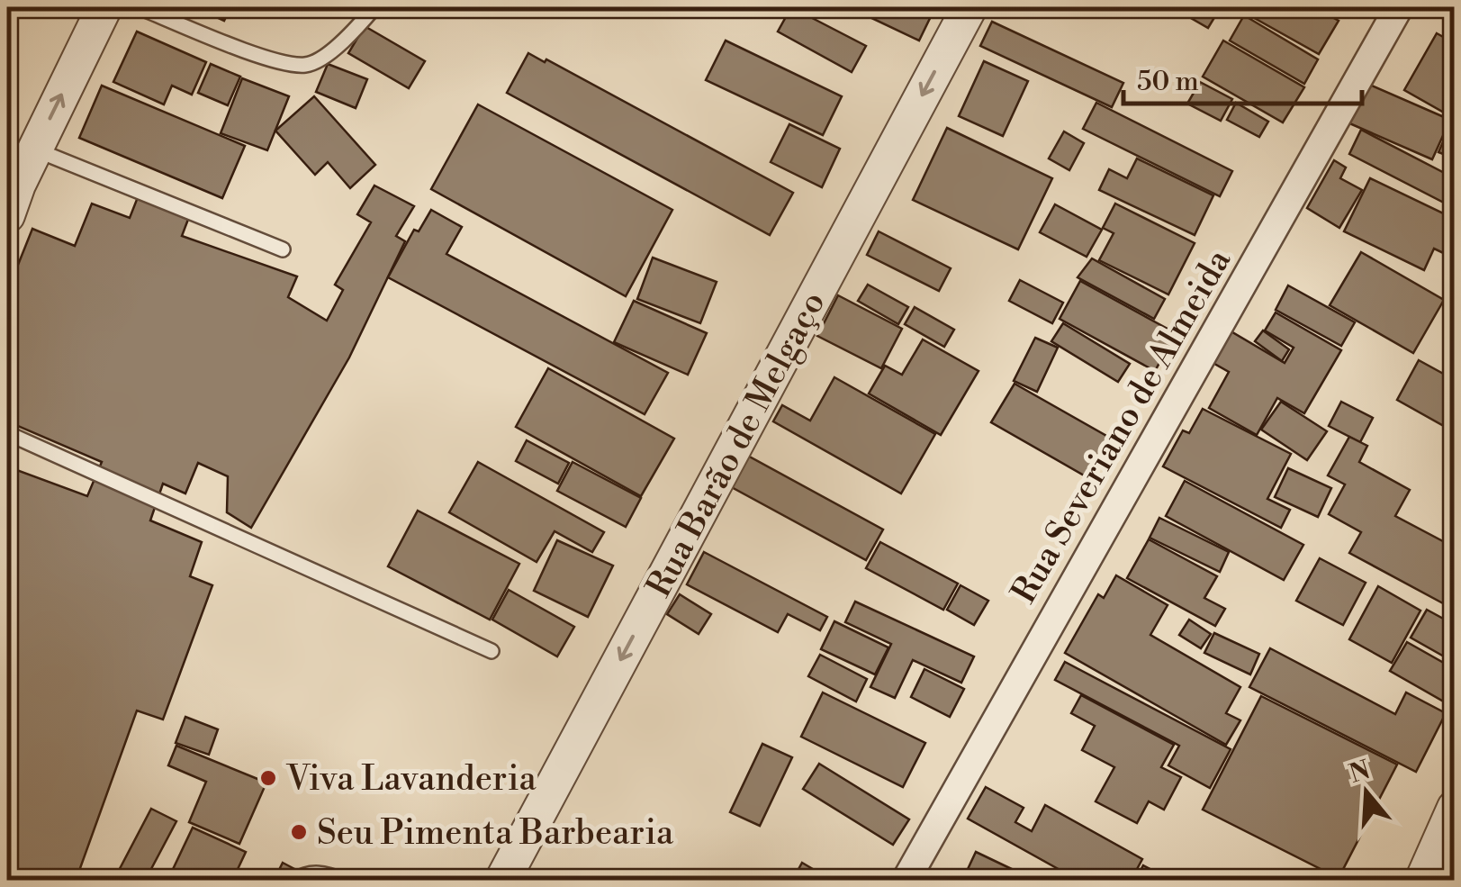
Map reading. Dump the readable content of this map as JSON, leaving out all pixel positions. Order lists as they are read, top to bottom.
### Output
{
  "streets": {
    "street": ["Rua Severiano de Almeida", "Rua Barão de Melgaço"]
  },
  "one_way": ["Rua Barão de Melgaço"],
  "places": ["Viva Lavanderia", "Seu Pimenta Barbearia"],
  "scale_bar": "50 m",
  "north": "top"
}
